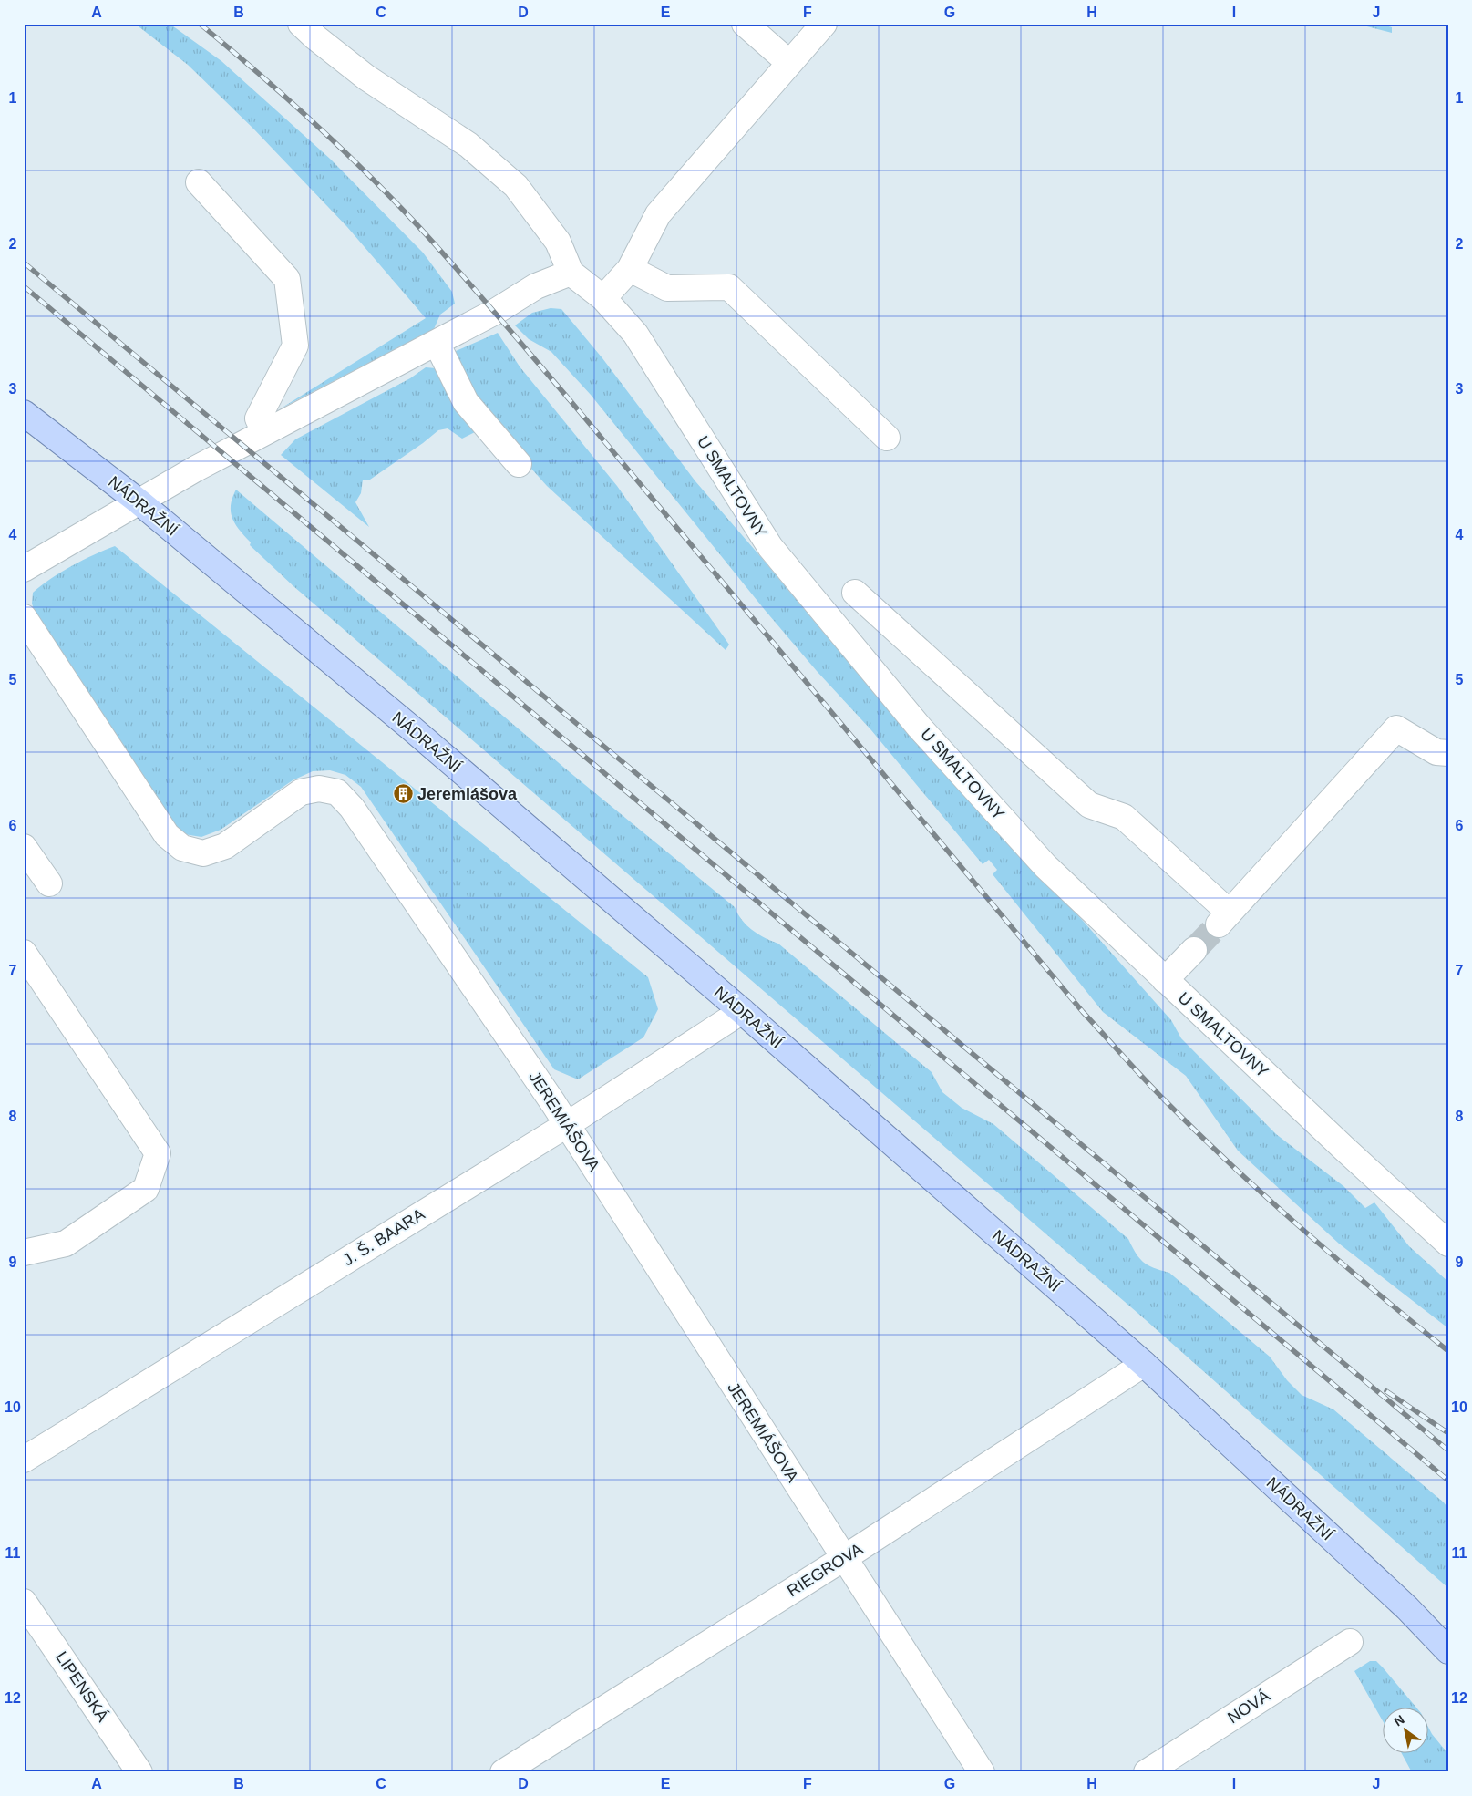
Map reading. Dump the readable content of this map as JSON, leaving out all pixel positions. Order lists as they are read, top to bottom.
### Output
{
  "streets": {
    "main road": ["NÁDRAŽNÍ"],
    "street": [
      "U SMALTOVNY",
      "JEREMIÁŠOVA",
      "J. Š. BAARA",
      "RIEGROVA",
      "LIPENSKÁ",
      "NOVÁ"
    ]
  },
  "crossings": [
    ["NÁDRAŽNÍ", "J. Š. BAARA"],
    ["NÁDRAŽNÍ", "RIEGROVA"],
    ["JEREMIÁŠOVA", "J. Š. BAARA"],
    ["JEREMIÁŠOVA", "RIEGROVA"]
  ],
  "places": {
    "building": ["Jeremiášova"]
  },
  "north": "top left",
  "grid": {
    "columns": [
      "A",
      "B",
      "C",
      "D",
      "E",
      "F",
      "G",
      "H",
      "I",
      "J"
    ],
    "rows": [
      "1",
      "2",
      "3",
      "4",
      "5",
      "6",
      "7",
      "8",
      "9",
      "10",
      "11",
      "12"
    ]
  }
}
